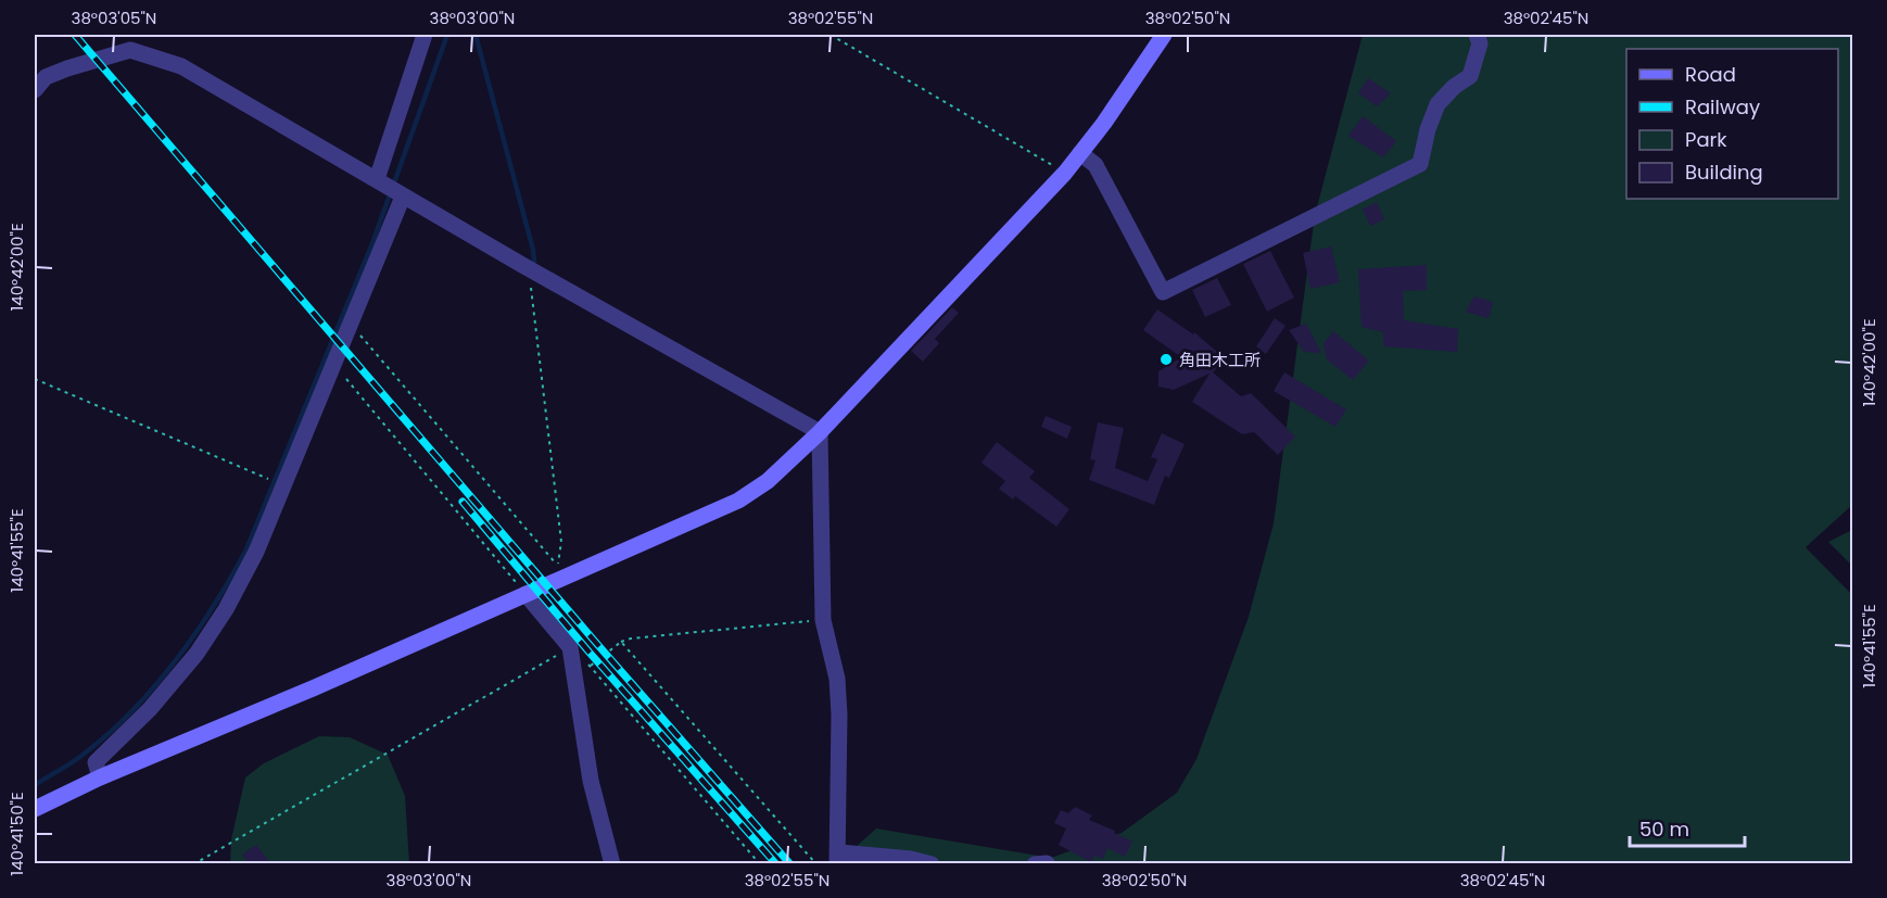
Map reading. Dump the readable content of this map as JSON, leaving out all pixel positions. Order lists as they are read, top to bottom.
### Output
{
  "places": ["角田木工所"],
  "legend": [
    "Road",
    "Railway",
    "Park",
    "Building"
  ],
  "scale_bar": "50 m",
  "coordinates": [
    "38°03'05\"N",
    "38°03'00\"N",
    "38°02'55\"N",
    "38°02'50\"N",
    "38°02'45\"N",
    "140°42'00\"E",
    "140°41'55\"E",
    "140°41'50\"E"
  ]
}
